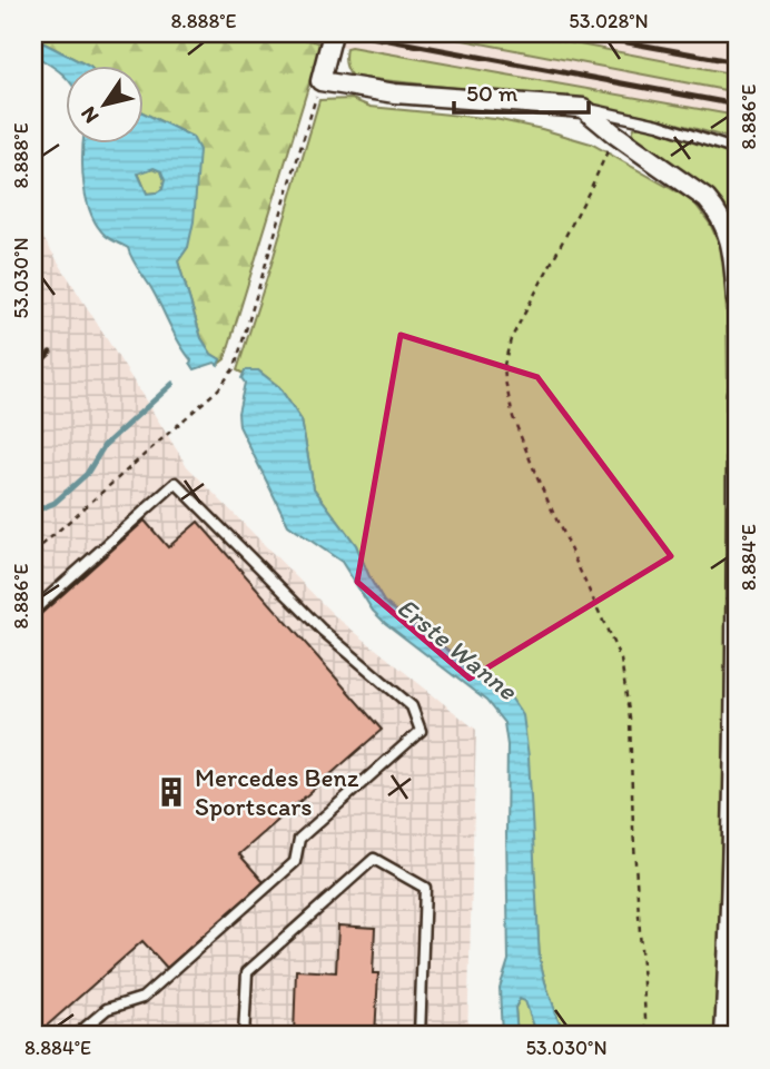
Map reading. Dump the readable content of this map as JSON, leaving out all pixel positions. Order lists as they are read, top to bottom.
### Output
{
  "water": ["Erste Wanne"],
  "places": {
    "building": ["Mercedes Benz Sportscars"]
  },
  "scale_bar": "50 m",
  "north": "bottom left",
  "coordinates": [
    "8.888°E",
    "53.028°N",
    "8.886°E",
    "53.030°N",
    "8.884°E"
  ]
}
